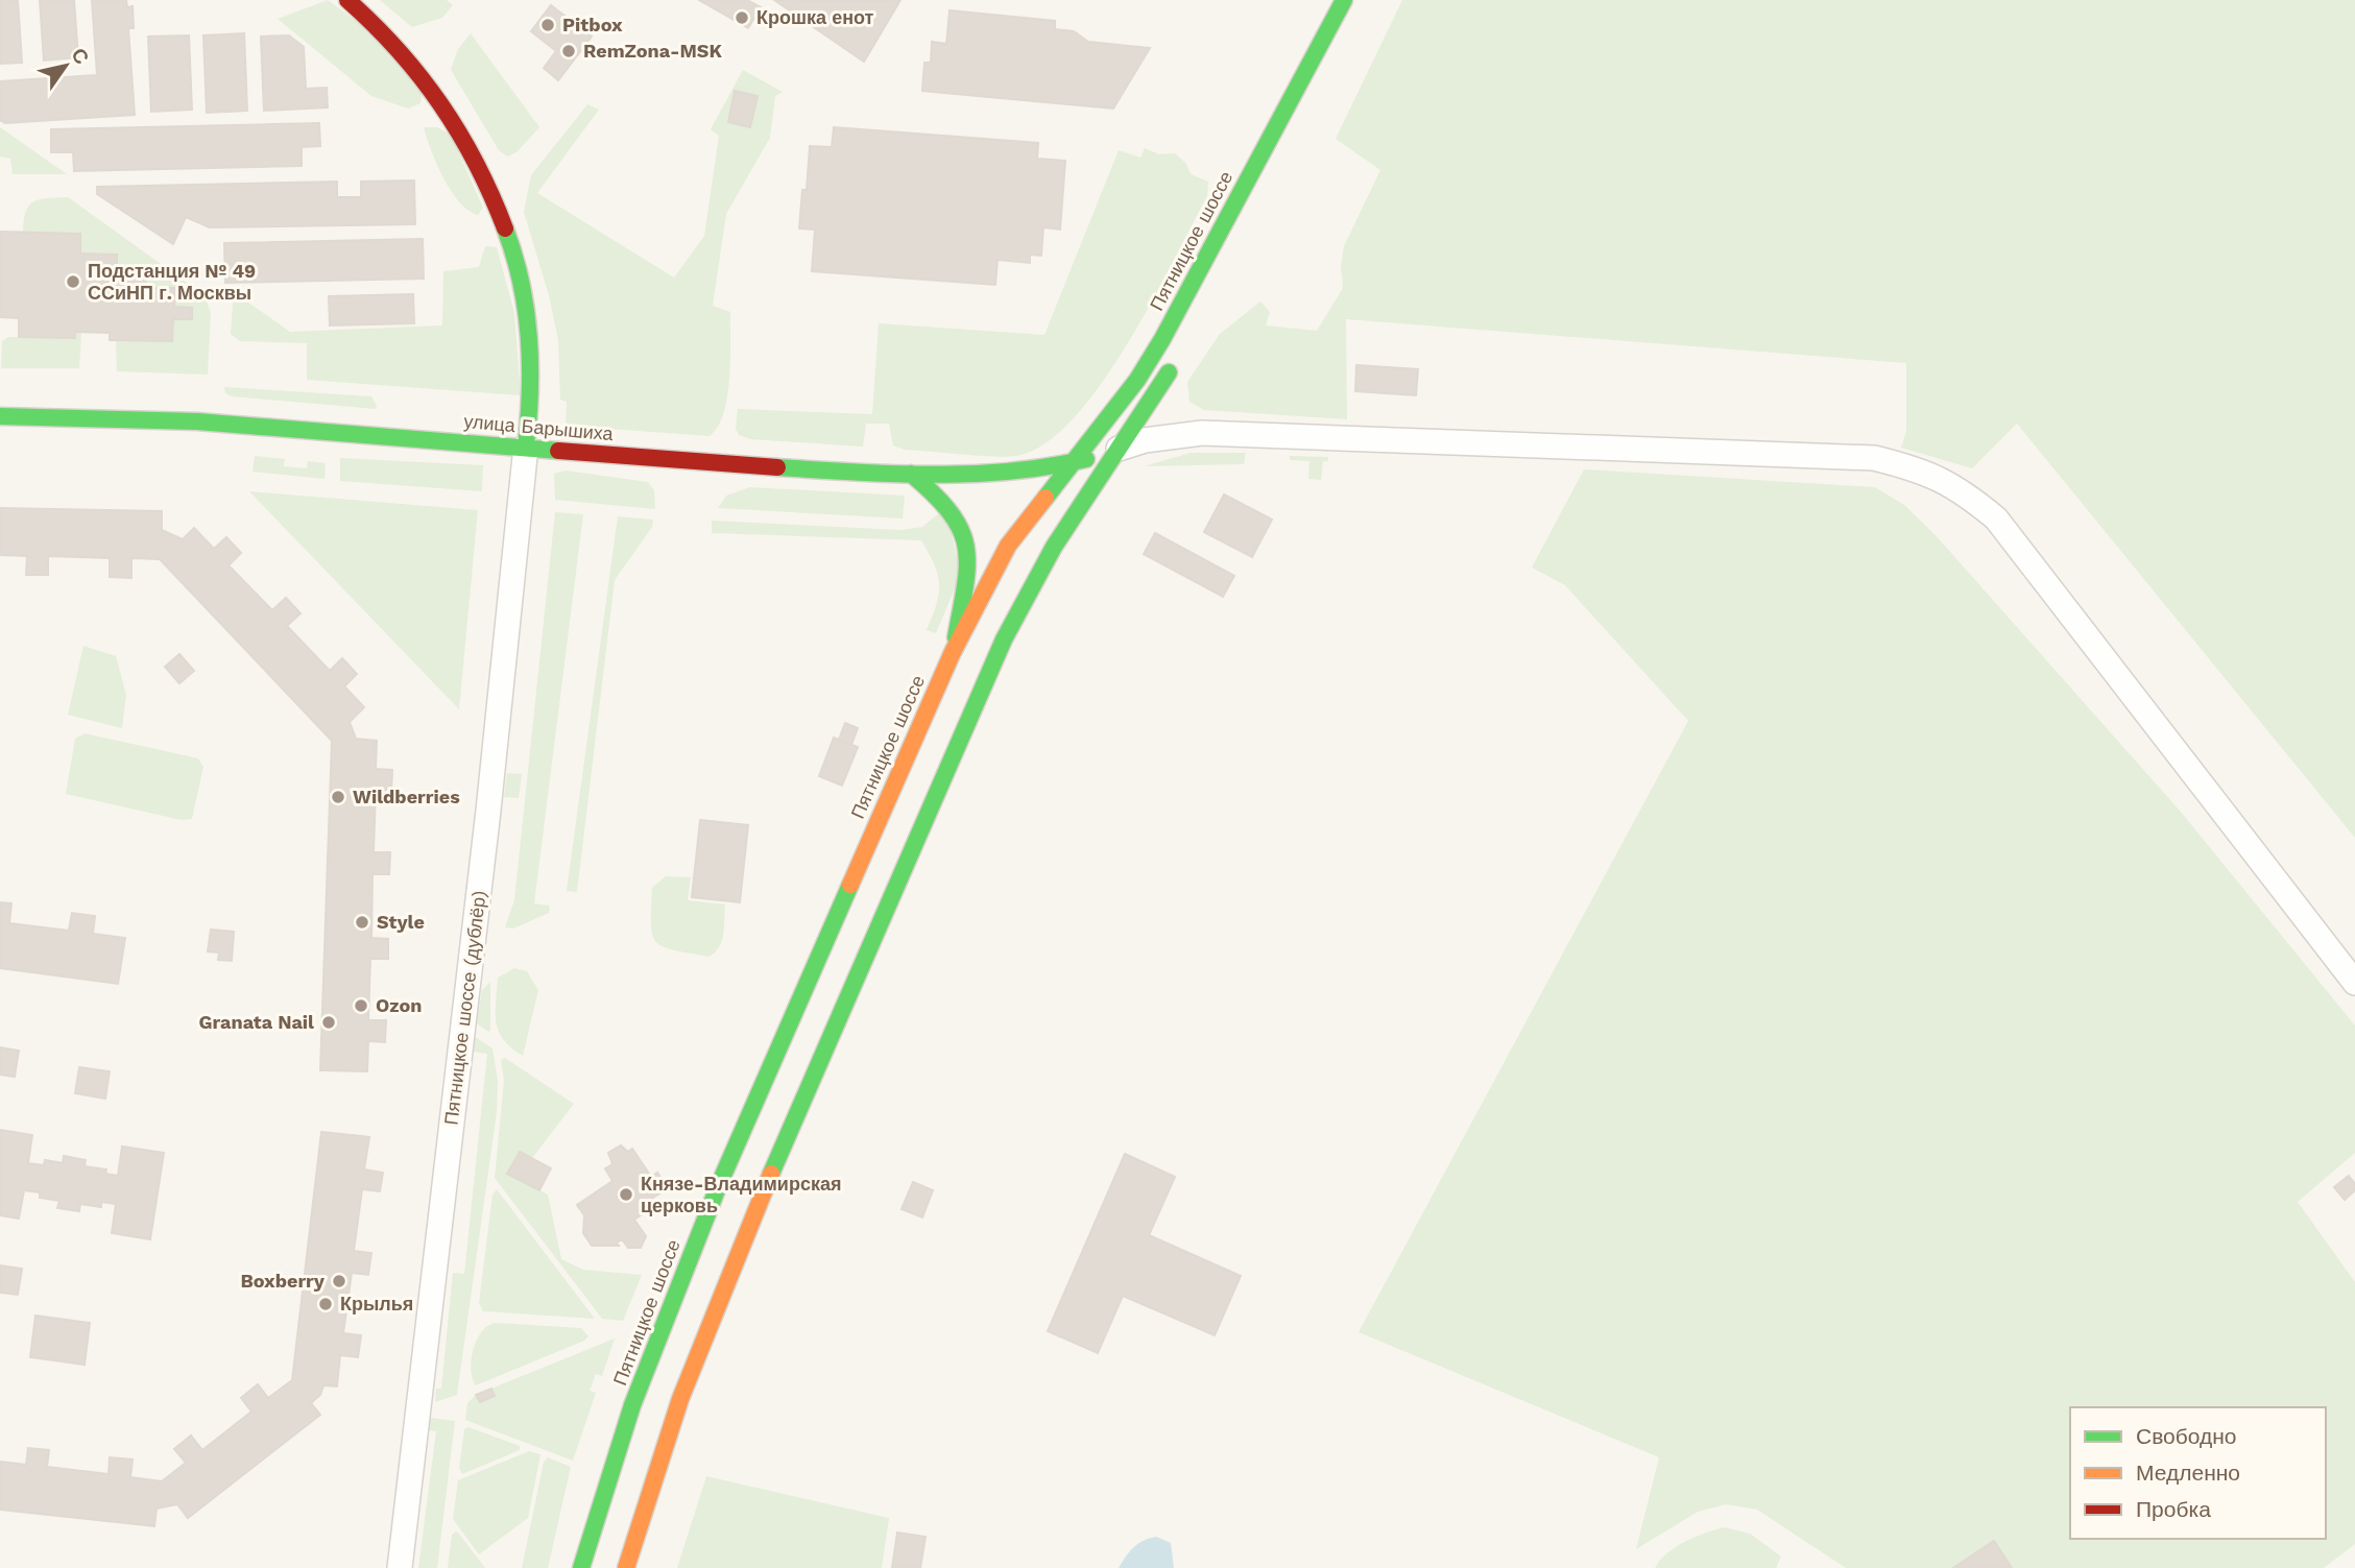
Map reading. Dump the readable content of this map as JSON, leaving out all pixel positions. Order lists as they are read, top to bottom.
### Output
{
  "streets": {
    "main road": ["Пятницкое шоссе", "улица Барышиха"],
    "street": ["Пятницкое шоссе (дублёр)"]
  },
  "crossings": [
    ["Пятницкое шоссе", "улица Барышиха"],
    ["улица Барышиха", "Пятницкое шоссе (дублёр)"]
  ],
  "places": [
    "Крошка енот",
    "Pitbox",
    "RemZona-MSK",
    "Подстанция № 49 ССиНП г. Москвы",
    "Wildberries",
    "Style",
    "Ozon",
    "Granata Nail",
    "Князе-Владимирская церковь",
    "Boxberry",
    "Крылья"
  ],
  "legend": ["Свободно", "Медленно", "Пробка"],
  "north": "top right"
}
